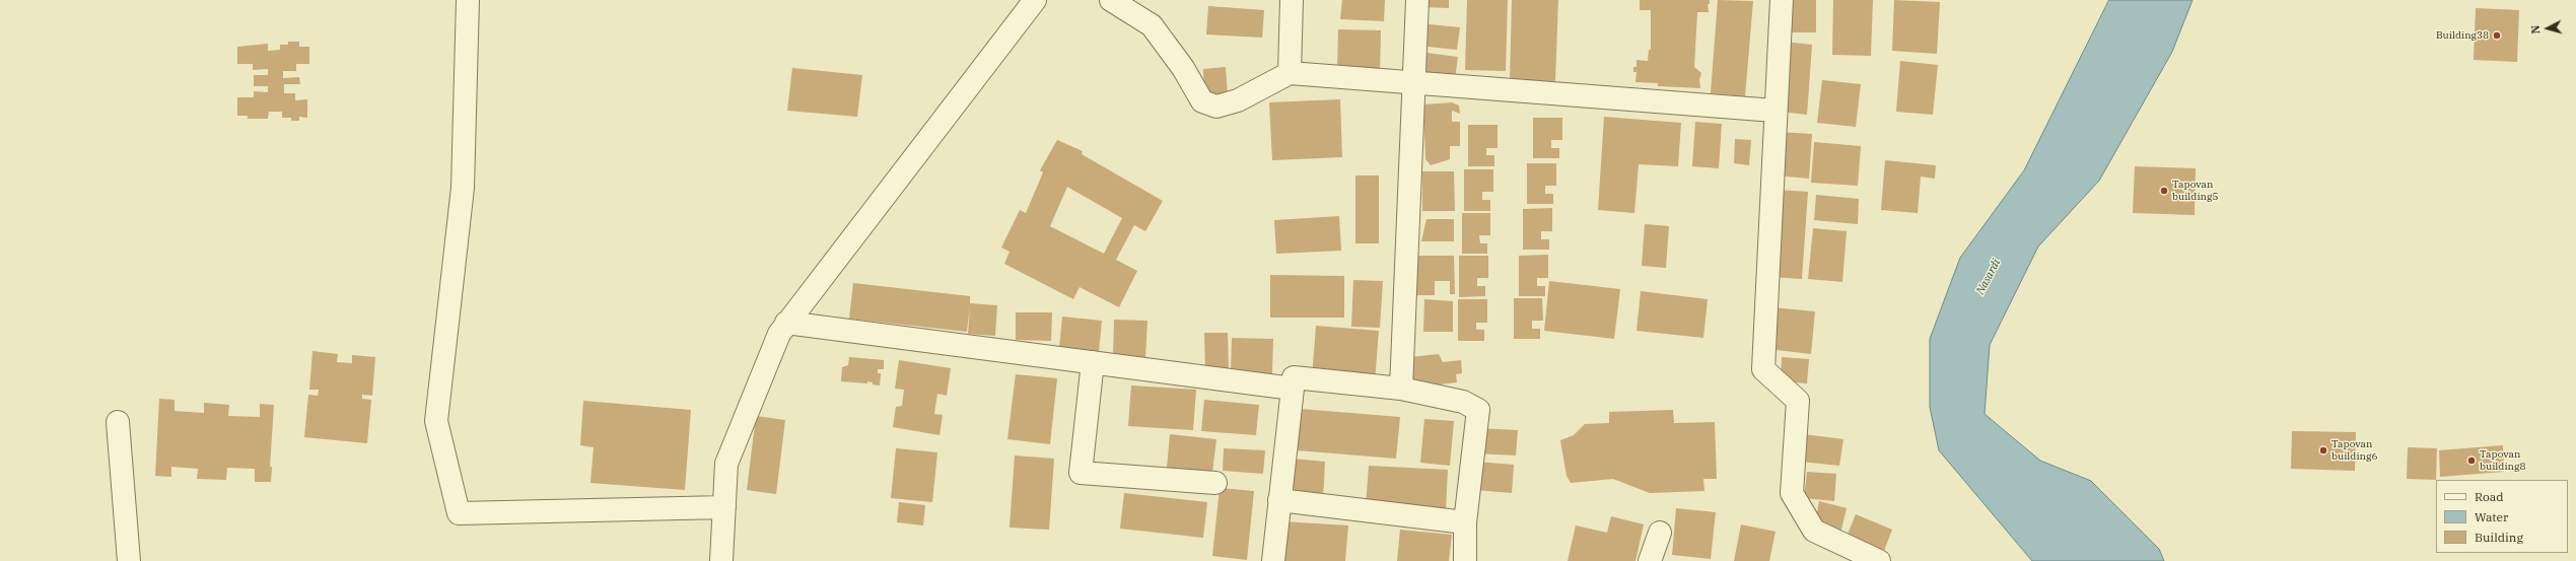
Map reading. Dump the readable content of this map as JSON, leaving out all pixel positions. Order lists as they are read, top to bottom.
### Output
{
  "water": ["Nasardi"],
  "places": [
    "Building38",
    "Tapovan building5",
    "Tapovan building6",
    "Tapovan building8"
  ],
  "legend": ["Road", "Water", "Building"],
  "north": "left"
}
